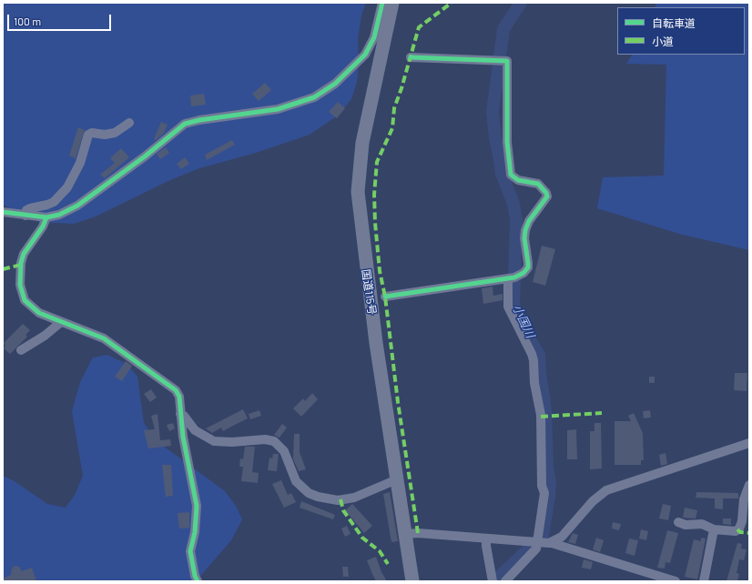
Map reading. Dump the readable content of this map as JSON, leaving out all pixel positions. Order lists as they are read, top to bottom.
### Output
{
  "streets": {
    "highway": ["国道115号"]
  },
  "water": ["小国川"],
  "legend": ["自転車道", "小道"],
  "scale_bar": "100 m"
}
